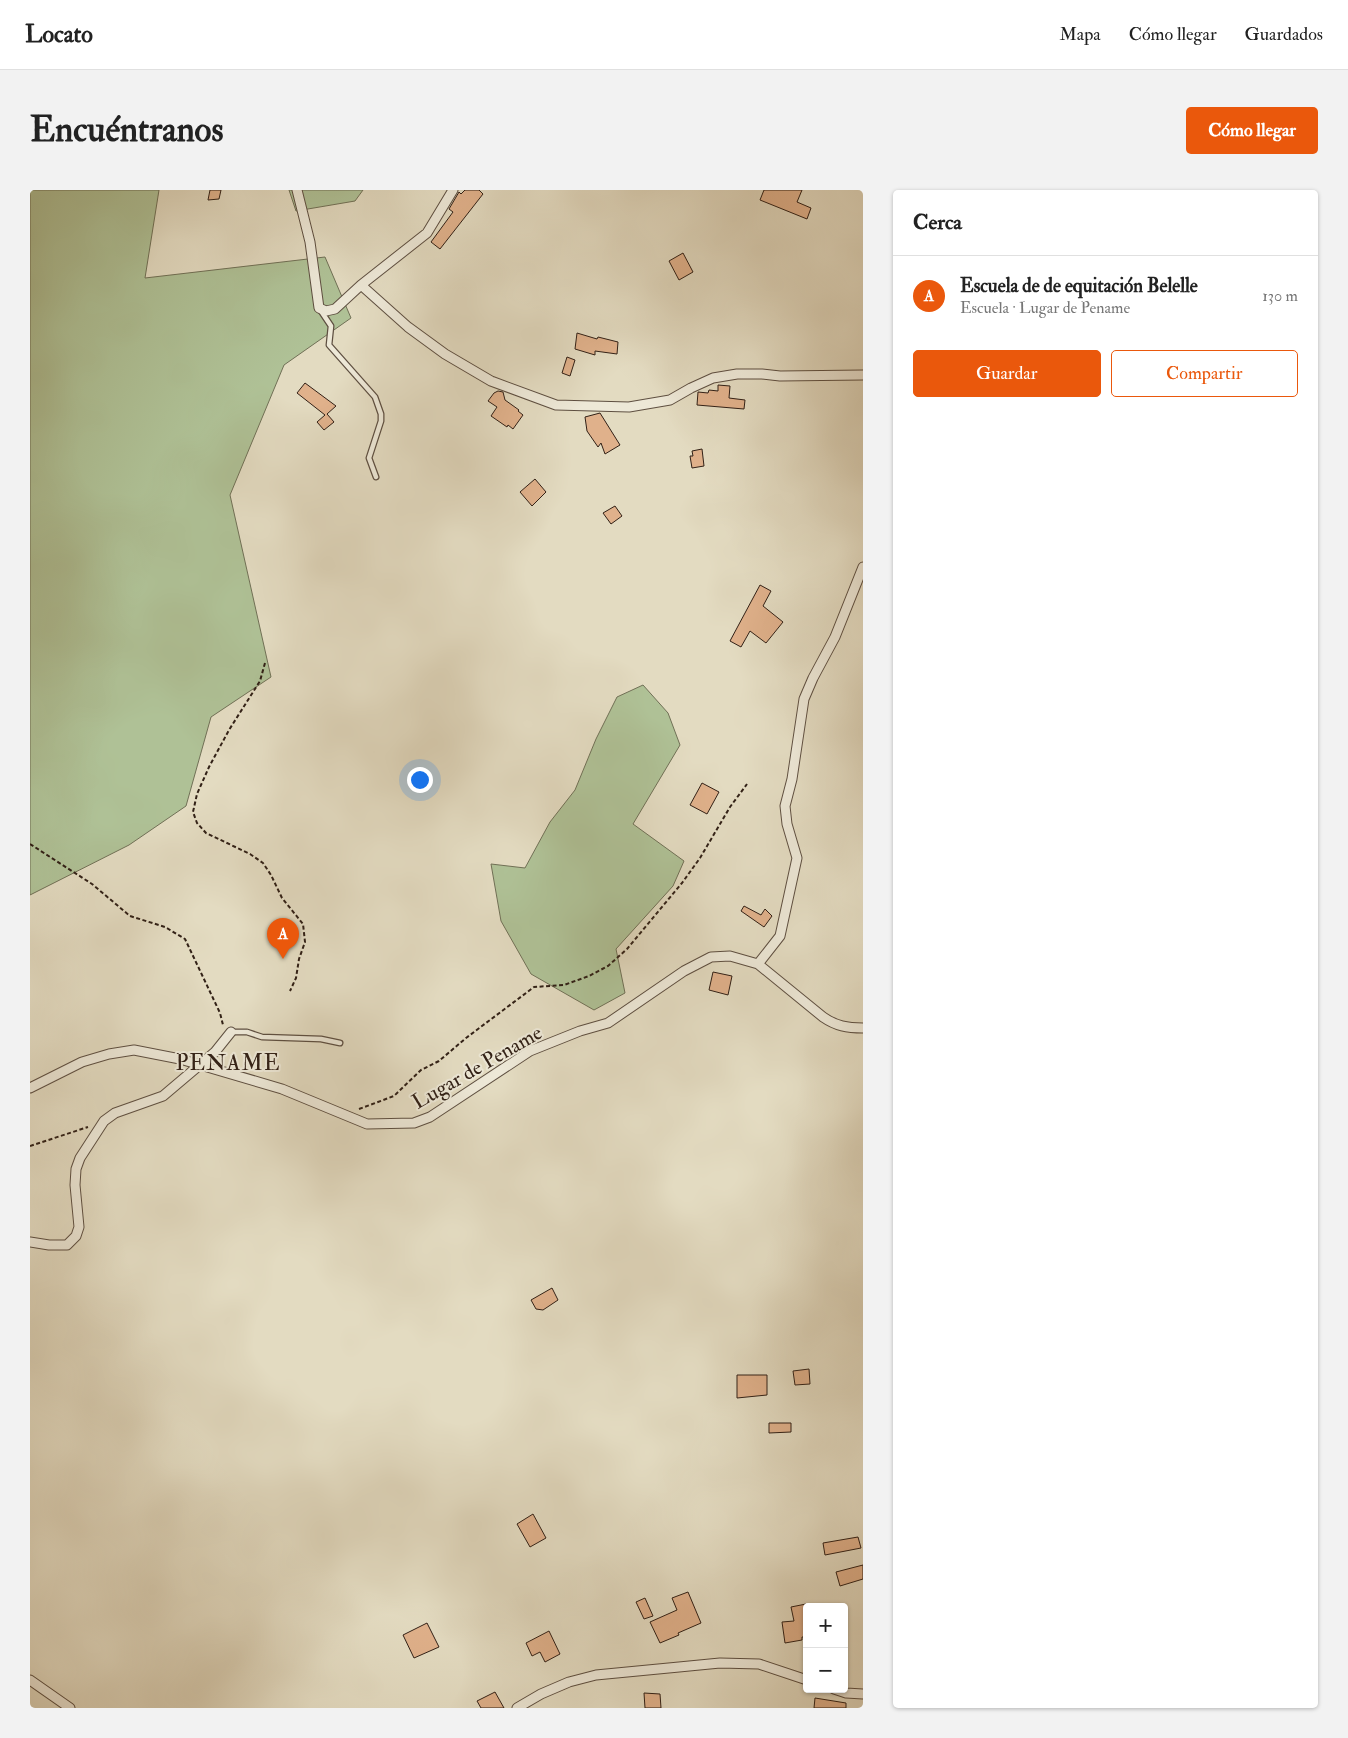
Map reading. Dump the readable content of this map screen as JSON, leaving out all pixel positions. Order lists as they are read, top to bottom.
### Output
{
  "streets": {
    "street": ["Lugar de Pename"]
  },
  "districts": ["PENAME"],
  "page": {
    "header": "Locato",
    "nav": ["Mapa", "Cómo llegar", "Guardados"],
    "buttons": [
      "Cómo llegar",
      ["Guardar", "Compartir"]
    ],
    "title": "Encuéntranos",
    "heading": "Cerca",
    "list": [
      {
        "mark": "A",
        "name": "Escuela de de equitación Belelle",
        "note": "Escuela · Lugar de Pename",
        "value": "130 m"
      }
    ],
    "pins": "A",
    "map_buttons": ["+", "−"]
  }
}
